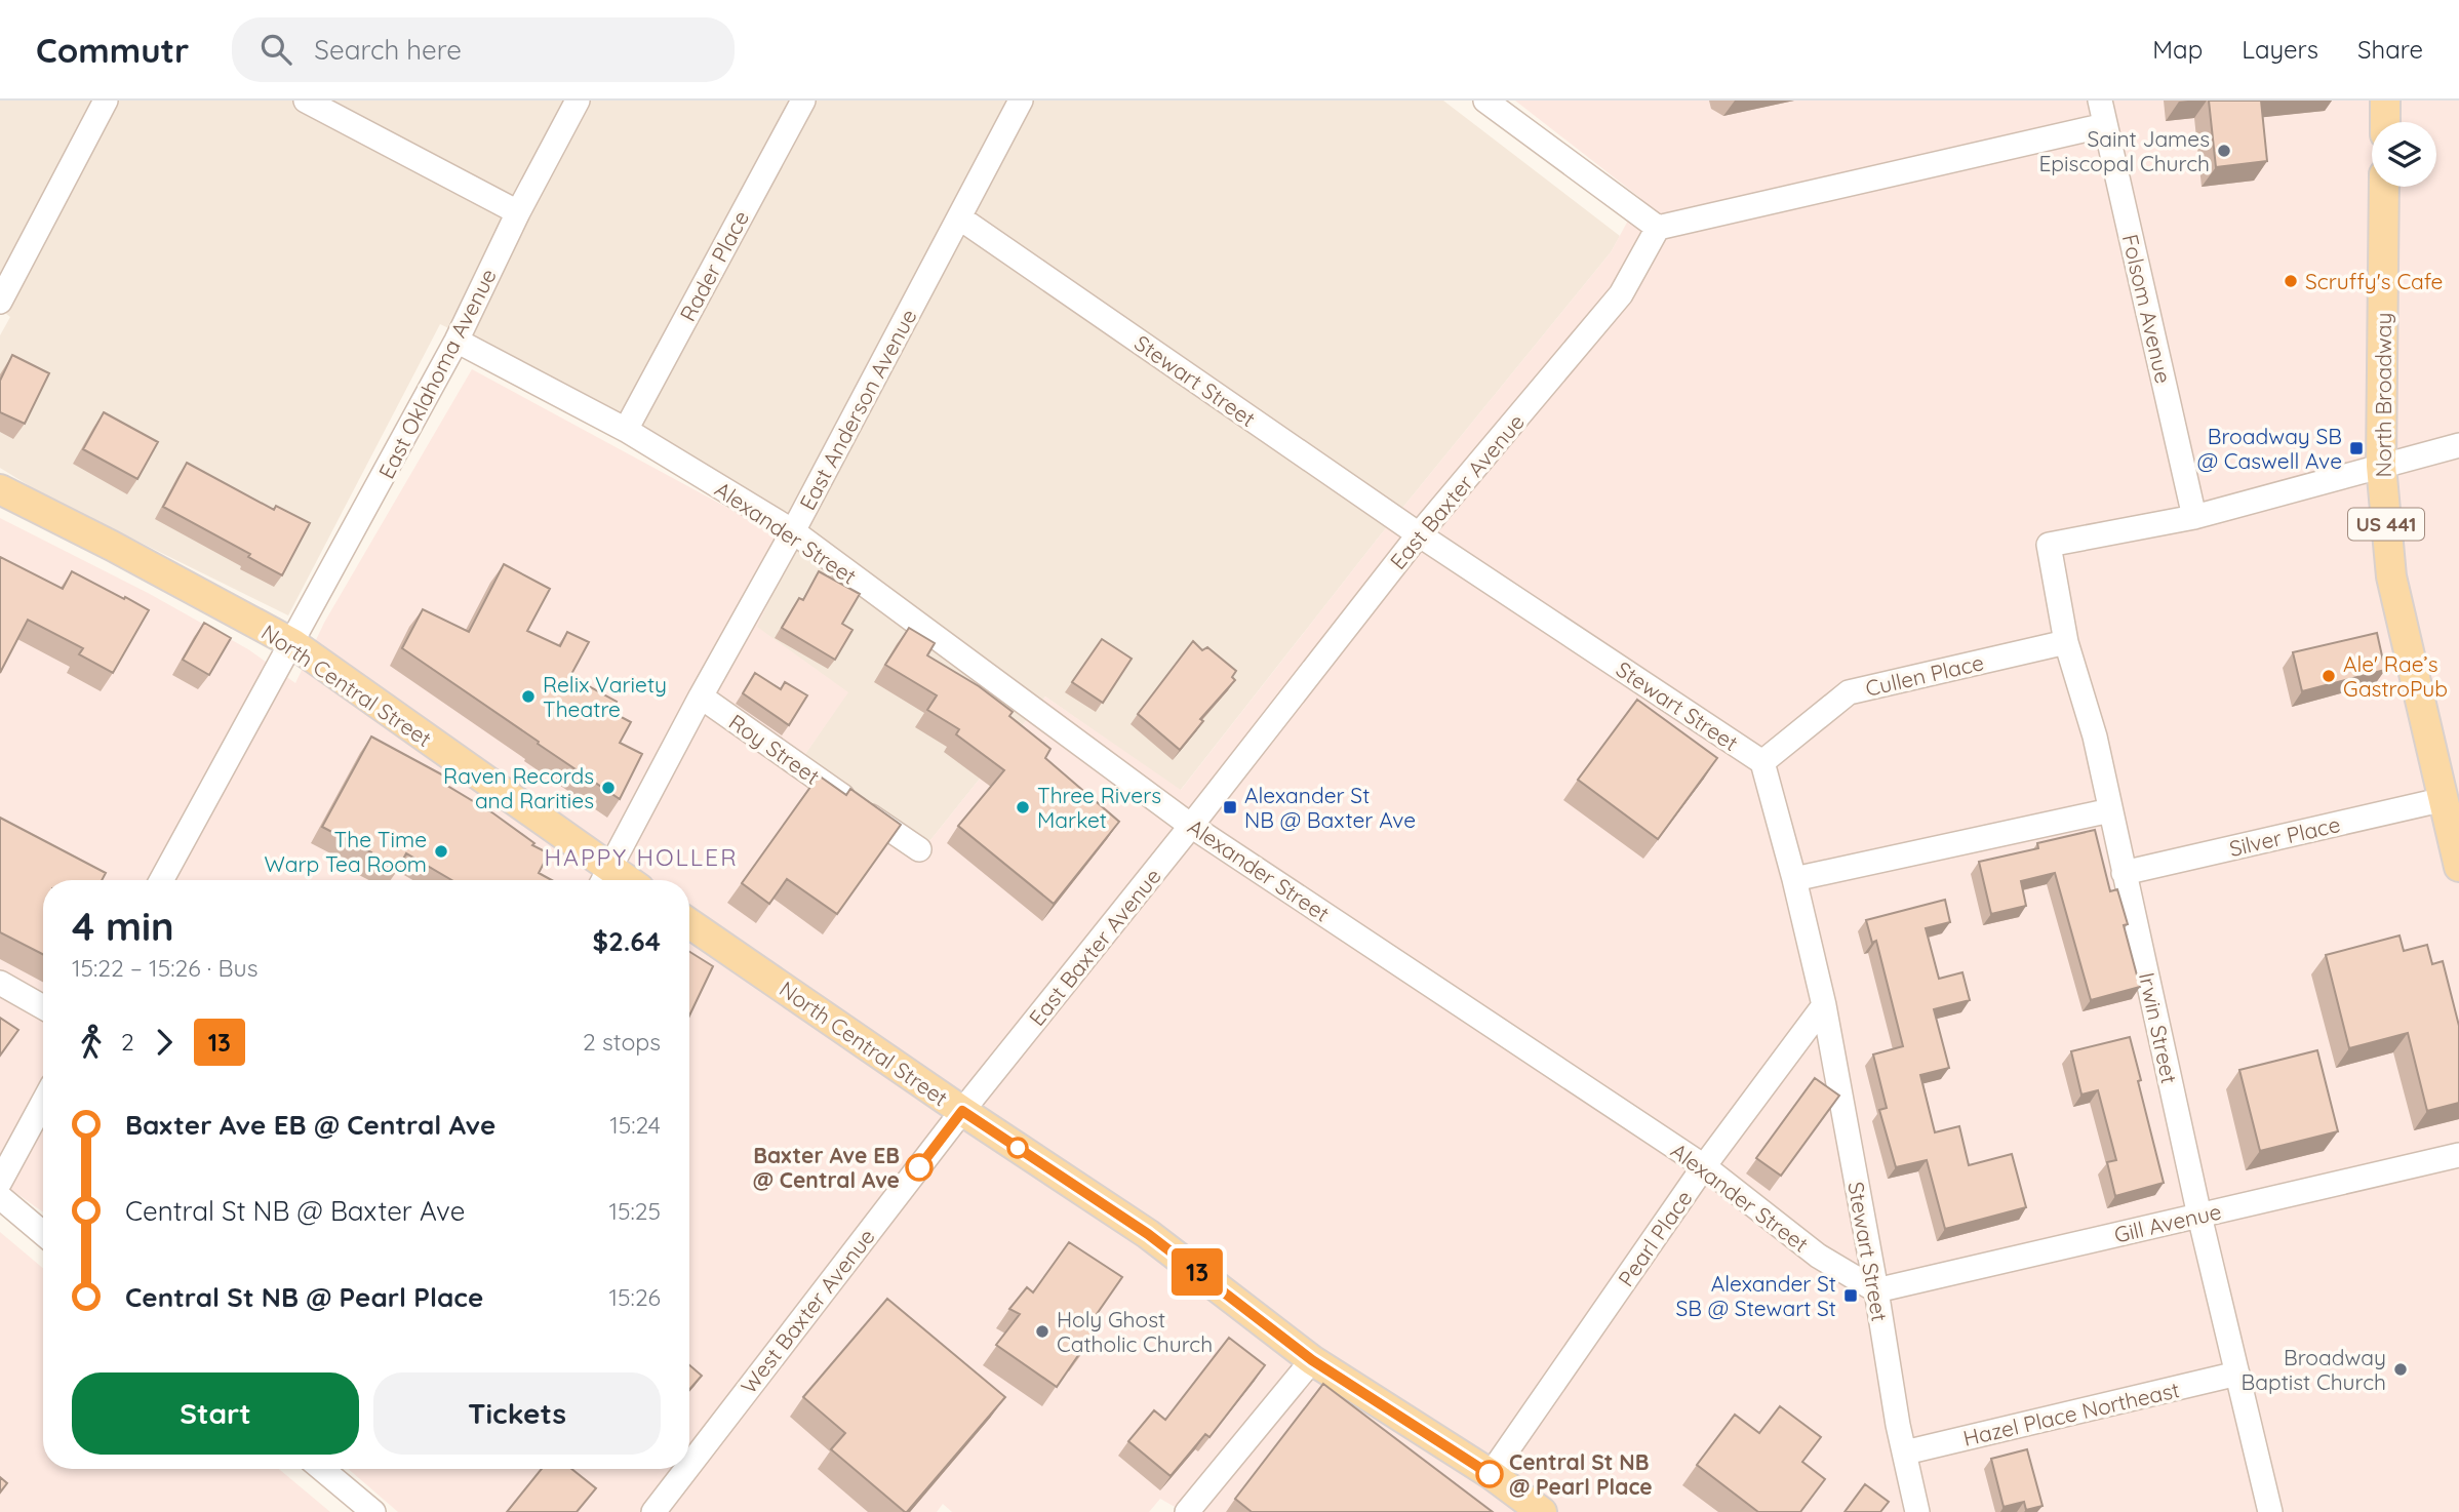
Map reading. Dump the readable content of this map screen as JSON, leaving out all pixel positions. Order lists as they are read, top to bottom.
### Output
{
  "streets": {
    "main road": ["North Broadway", "US 441", "North Central Street"],
    "street": [
      "Rader Place",
      "Folsom Avenue",
      "East Oklahoma Avenue",
      "Stewart Street",
      "East Anderson Avenue",
      "East Baxter Avenue",
      "Alexander Street",
      "Cullen Place",
      "Roy Street",
      "Silver Place",
      "Irwin Street",
      "Gill Avenue",
      "Pearl Place",
      "West Baxter Avenue",
      "Hazel Place Northeast"
    ]
  },
  "crossings": [
    ["Rader Place", "Alexander Street"],
    ["Folsom Avenue", "Irwin Street"],
    ["East Oklahoma Avenue", "Alexander Street"],
    ["East Oklahoma Avenue", "North Central Street"],
    ["Stewart Street", "East Anderson Avenue"],
    ["Stewart Street", "East Baxter Avenue"],
    ["Stewart Street", "Alexander Street"],
    ["Stewart Street", "Cullen Place"],
    ["Stewart Street", "Gill Avenue"],
    ["Stewart Street", "Pearl Place"],
    ["Stewart Street", "Hazel Place Northeast"],
    ["North Broadway", "Silver Place"],
    ["East Anderson Avenue", "Alexander Street"],
    ["East Anderson Avenue", "North Central Street"],
    ["East Anderson Avenue", "Roy Street"],
    ["East Baxter Avenue", "Alexander Street"],
    ["East Baxter Avenue", "North Central Street"],
    ["East Baxter Avenue", "West Baxter Avenue"],
    ["Alexander Street", "Gill Avenue"],
    ["Alexander Street", "Pearl Place"],
    ["Cullen Place", "Irwin Street"],
    ["North Central Street", "Pearl Place"],
    ["North Central Street", "West Baxter Avenue"],
    ["Silver Place", "Irwin Street"],
    ["Irwin Street", "Gill Avenue"],
    ["Irwin Street", "Hazel Place Northeast"]
  ],
  "districts": ["HAPPY HOLLER"],
  "places": {
    "other": [
      "Saint James Episcopal Church",
      "Scruffy's Cafe",
      "Ale' Rae’s GastroPub",
      "Relix Variety Theatre",
      "Raven Records and Rarities",
      "Three Rivers Market",
      "The Time Warp Tea Room",
      "Baxter Ave EB @ Central Ave",
      "Holy Ghost Catholic Church",
      "Broadway Baptist Church",
      "Central St NB @ Pearl Place"
    ],
    "transit": ["Broadway SB @ Caswell Ave", "Alexander St NB @ Baxter Ave", "Alexander St SB @ Stewart St"]
  },
  "lines": ["bus line 13"],
  "page": {
    "header": "Commutr",
    "search": "Search here",
    "nav": ["Map", "Layers", "Share"],
    "on_map": "13",
    "heading": ["4 min", "15:22 – 15:26 · Bus", "$2.64"],
    "legs": ["2", "13", "2 stops"],
    "list": [
      {
        "name": "Baxter Ave EB @ Central Ave",
        "value": "15:24"
      },
      {
        "name": "Central St NB @ Baxter Ave",
        "value": "15:25"
      },
      {
        "name": "Central St NB @ Pearl Place",
        "value": "15:26"
      }
    ],
    "buttons": ["Start", "Tickets"]
  }
}
